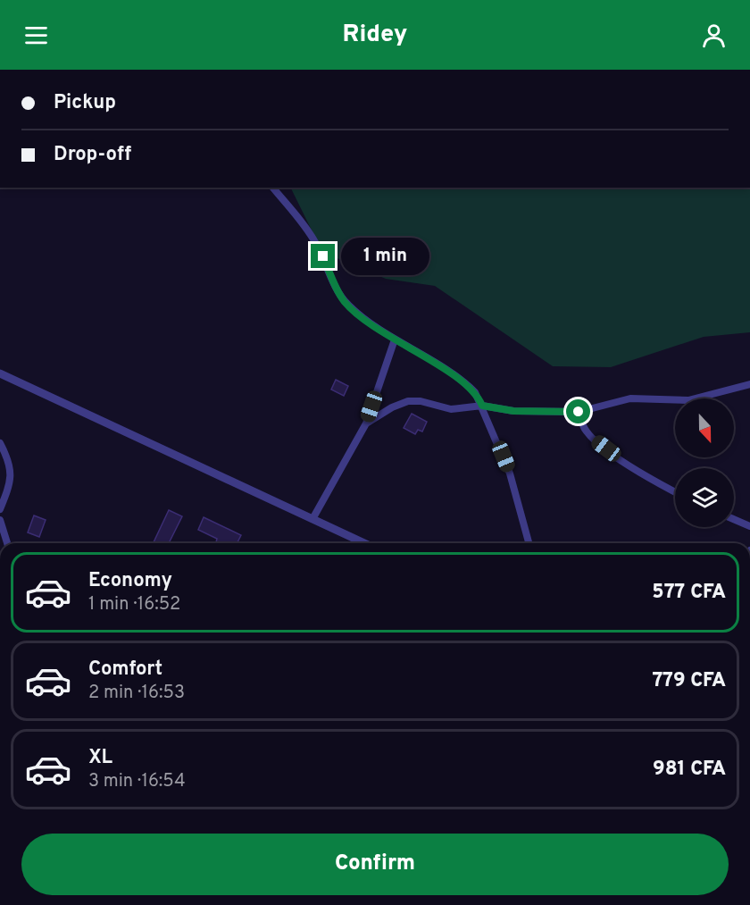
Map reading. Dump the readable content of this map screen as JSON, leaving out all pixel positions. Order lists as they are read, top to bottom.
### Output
{
  "north": "bottom",
  "page": {
    "header": "Ridey",
    "banner": ["Pickup", "Drop-off"],
    "bubble": "1 min",
    "list": [
      {
        "name": "Economy",
        "note": "1 min · 16:52",
        "value": "577 CFA"
      },
      {
        "name": "Comfort",
        "note": "2 min · 16:53",
        "value": "779 CFA"
      },
      {
        "name": "XL",
        "note": "3 min · 16:54",
        "value": "981 CFA"
      }
    ],
    "buttons": "Confirm"
  }
}
